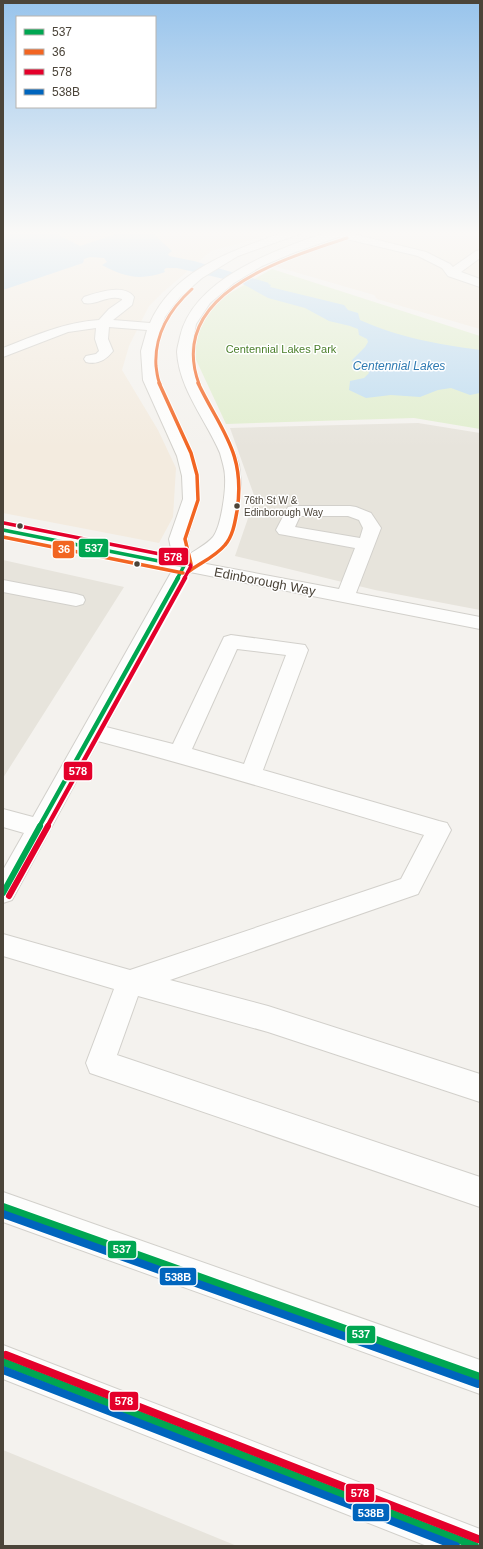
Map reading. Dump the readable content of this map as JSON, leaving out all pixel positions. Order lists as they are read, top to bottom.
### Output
{
  "streets": {
    "street": ["Edinborough Way"]
  },
  "water": ["Centennial Lakes"],
  "parks": ["Centennial Lakes Park"],
  "places": ["76th St W & Edinborough Way"],
  "lines": [
    "transit line 36",
    "transit line 578",
    "transit line 537",
    "transit line 538B"
  ],
  "legend": [
    "537",
    "36",
    "578",
    "538B"
  ]
}
